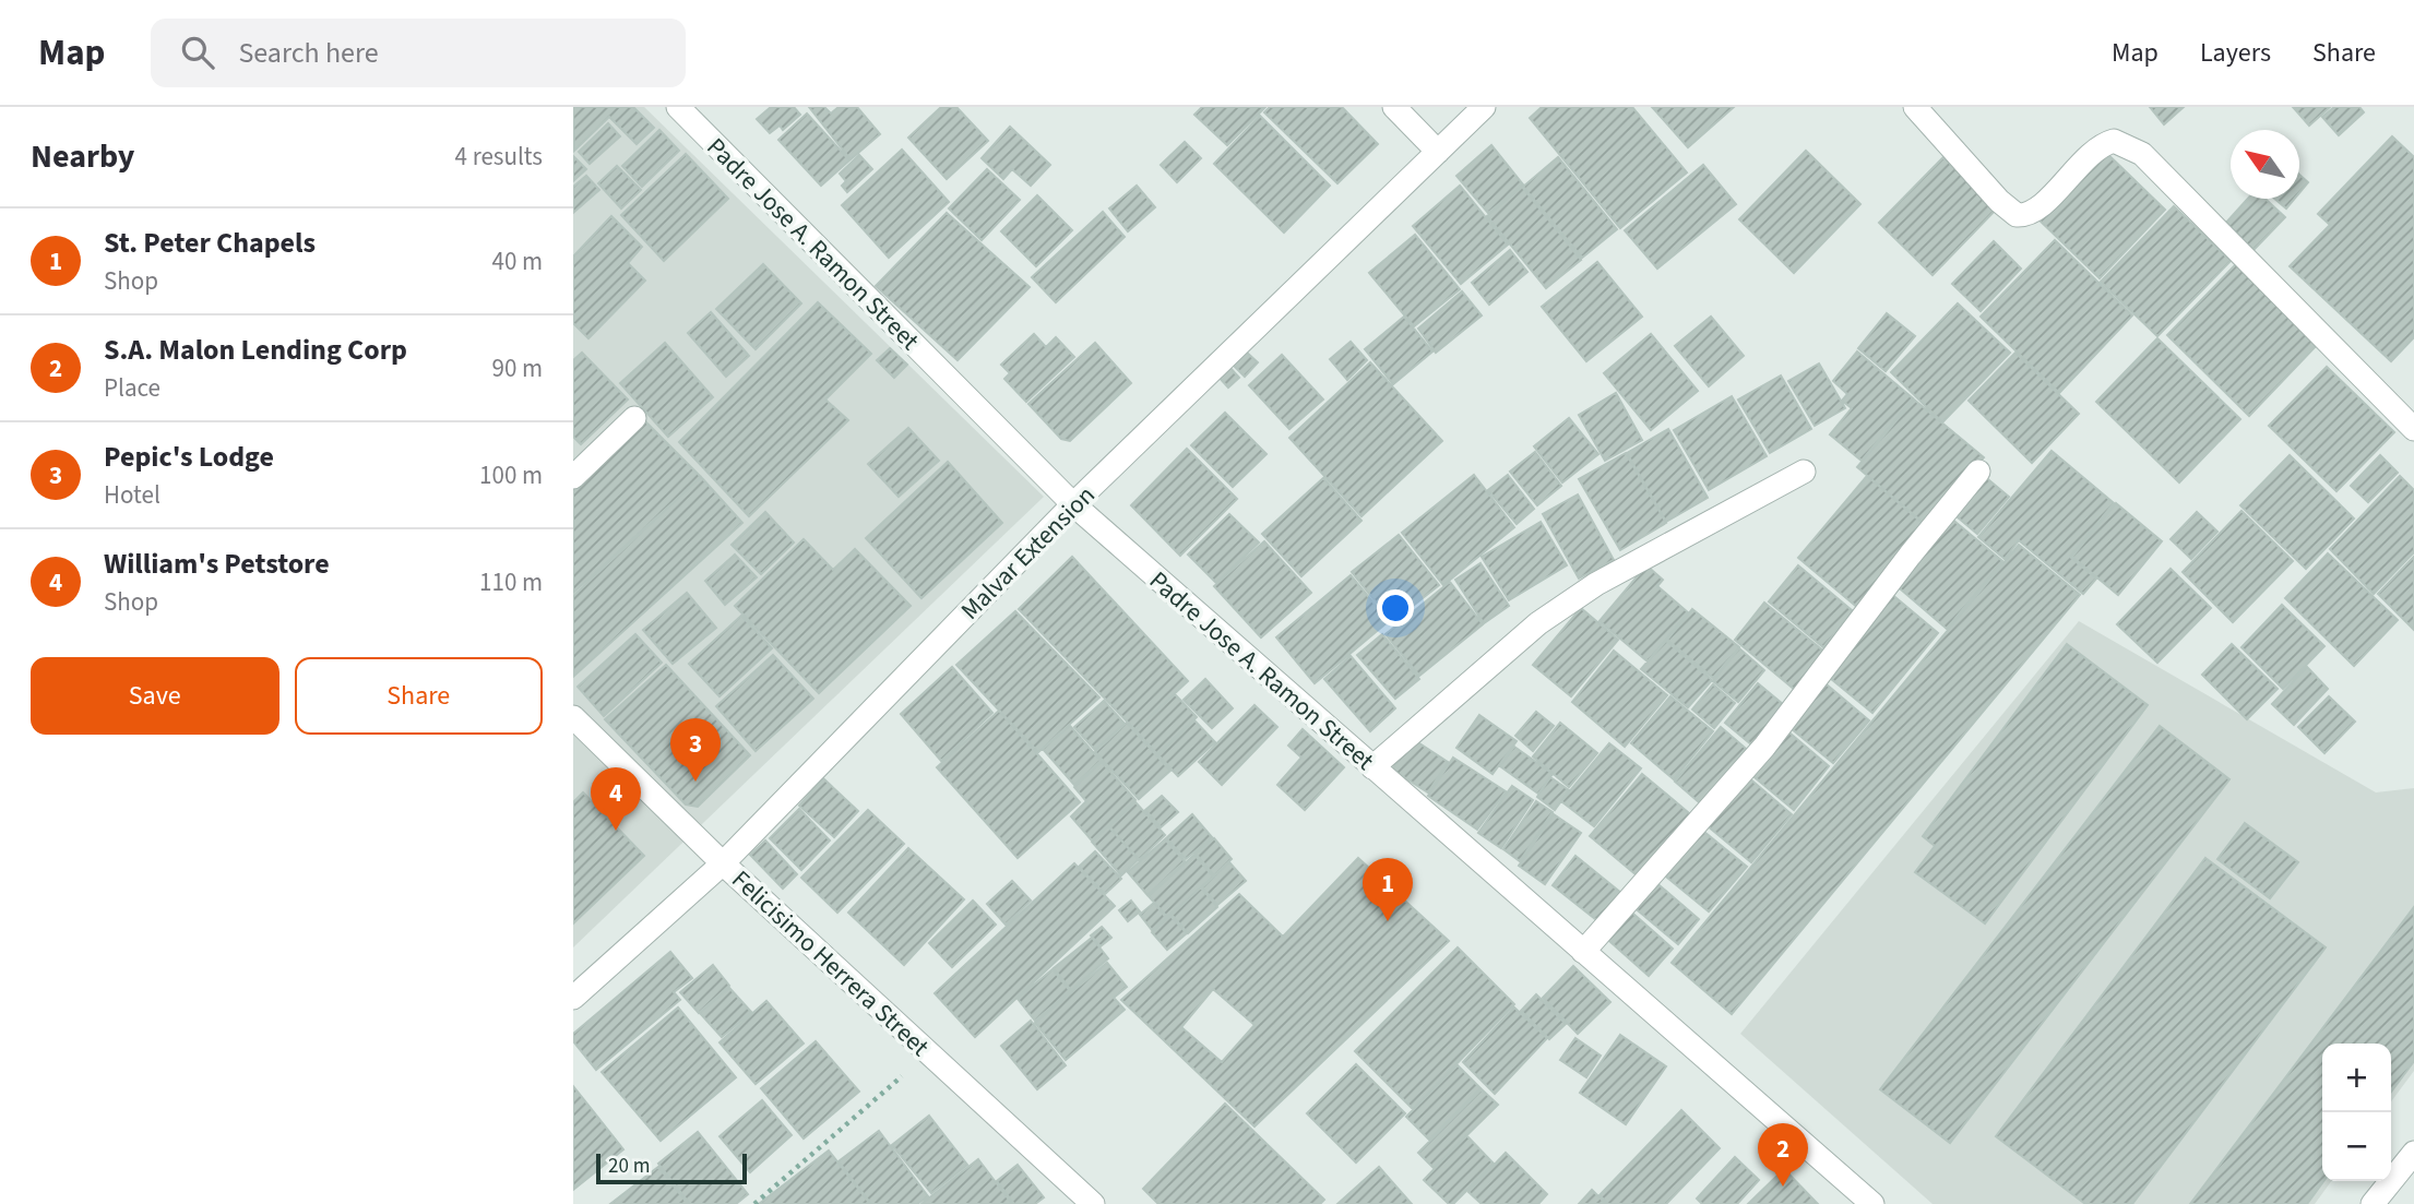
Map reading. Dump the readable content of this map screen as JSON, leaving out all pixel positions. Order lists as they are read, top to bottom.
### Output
{
  "streets": {
    "street": ["Padre Jose A. Ramon Street", "Malvar Extension", "Felicisimo Herrera Street"]
  },
  "crossings": [
    ["Padre Jose A. Ramon Street", "Malvar Extension"],
    ["Malvar Extension", "Felicisimo Herrera Street"]
  ],
  "scale_bar": "20 m",
  "north": "top left",
  "page": {
    "header": "Map",
    "search": "Search here",
    "nav": ["Map", "Layers", "Share"],
    "heading": ["Nearby", "4 results"],
    "list": [
      {
        "mark": "1",
        "name": "St. Peter Chapels",
        "note": "Shop",
        "value": "40 m"
      },
      {
        "mark": "2",
        "name": "S.A. Malon Lending Corp",
        "note": "Place",
        "value": "90 m"
      },
      {
        "mark": "3",
        "name": "Pepic's Lodge",
        "note": "Hotel",
        "value": "100 m"
      },
      {
        "mark": "4",
        "name": "William's Petstore",
        "note": "Shop",
        "value": "110 m"
      }
    ],
    "buttons": ["Save", "Share"],
    "pins": [
      "3",
      "4",
      "1",
      "2"
    ],
    "map_buttons": ["+", "−"],
    "scale": "20 m"
  }
}
